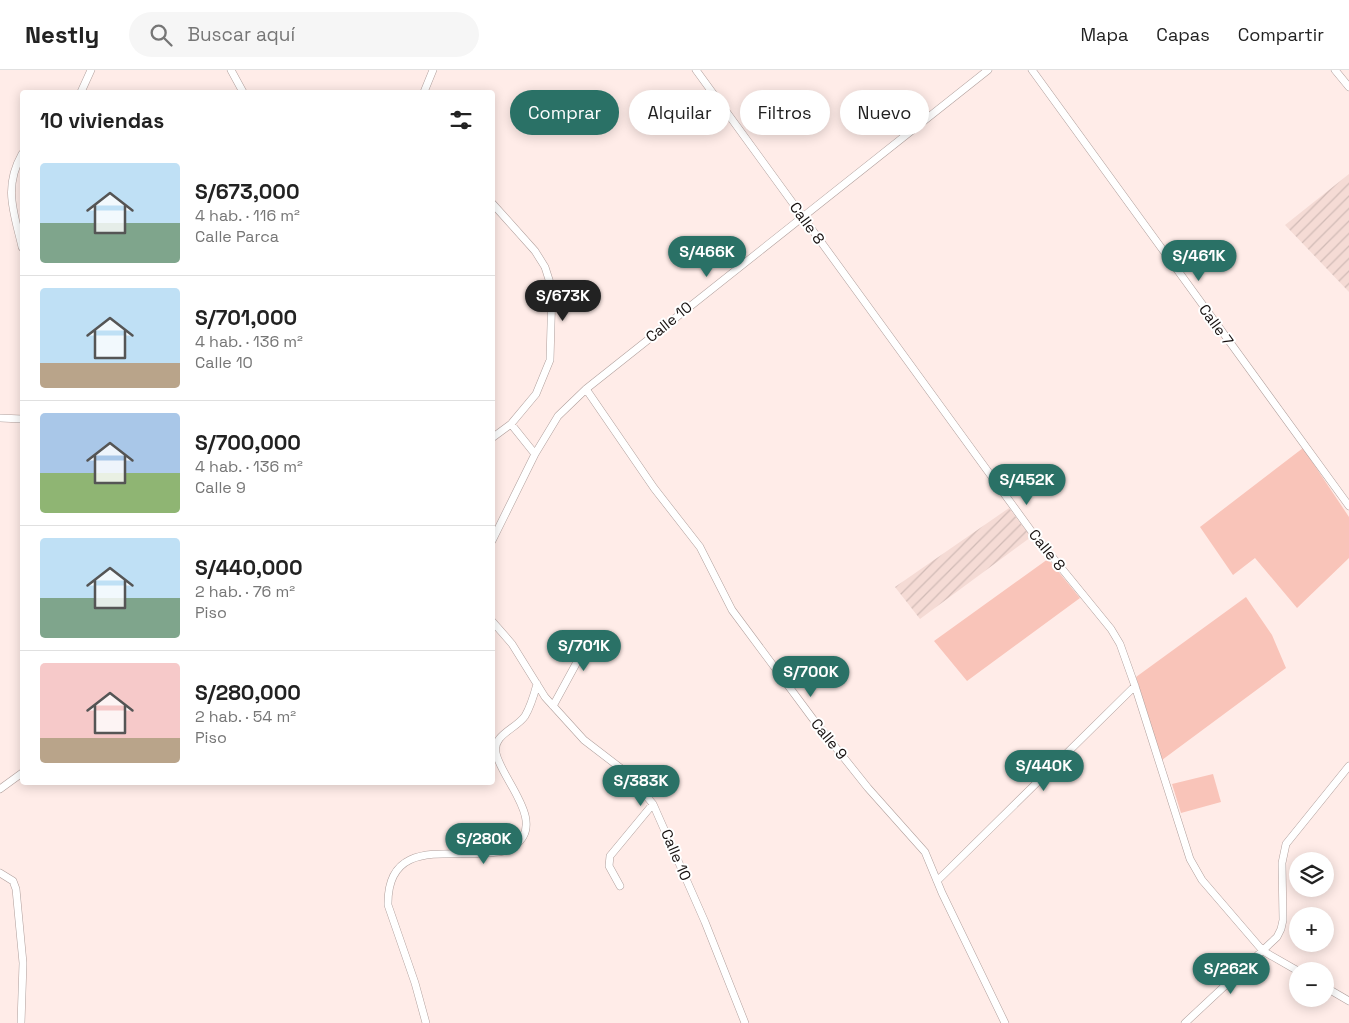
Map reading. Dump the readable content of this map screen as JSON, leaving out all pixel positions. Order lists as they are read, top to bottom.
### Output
{
  "streets": {
    "street": [
      "Calle 8",
      "Calle 10",
      "Calle 7",
      "Calle 9"
    ]
  },
  "crossings": [
    ["Calle 8", "Calle 10"],
    ["Calle 10", "Calle 9"]
  ],
  "page": {
    "header": "Nestly",
    "search": "Buscar aquí",
    "nav": ["Mapa", "Capas", "Compartir"],
    "chip": [
      "Comprar",
      "Alquilar",
      "Filtros",
      "Nuevo"
    ],
    "heading": "10 viviendas",
    "list": [
      {
        "name": "S/673,000",
        "note": "4 hab. · 116 m² · Calle Parca"
      },
      {
        "name": "S/701,000",
        "note": "4 hab. · 136 m² · Calle 10"
      },
      {
        "name": "S/700,000",
        "note": "4 hab. · 136 m² · Calle 9"
      },
      {
        "name": "S/440,000",
        "note": "2 hab. · 76 m² · Piso"
      },
      {
        "name": "S/280,000",
        "note": "2 hab. · 54 m² · Piso"
      }
    ],
    "price": [
      "S/466K",
      "S/461K",
      "S/673K",
      "S/452K",
      "S/701K",
      "S/700K",
      "S/440K",
      "S/383K",
      "S/280K",
      "S/262K"
    ],
    "map_buttons": ["+", "−"]
  }
}
